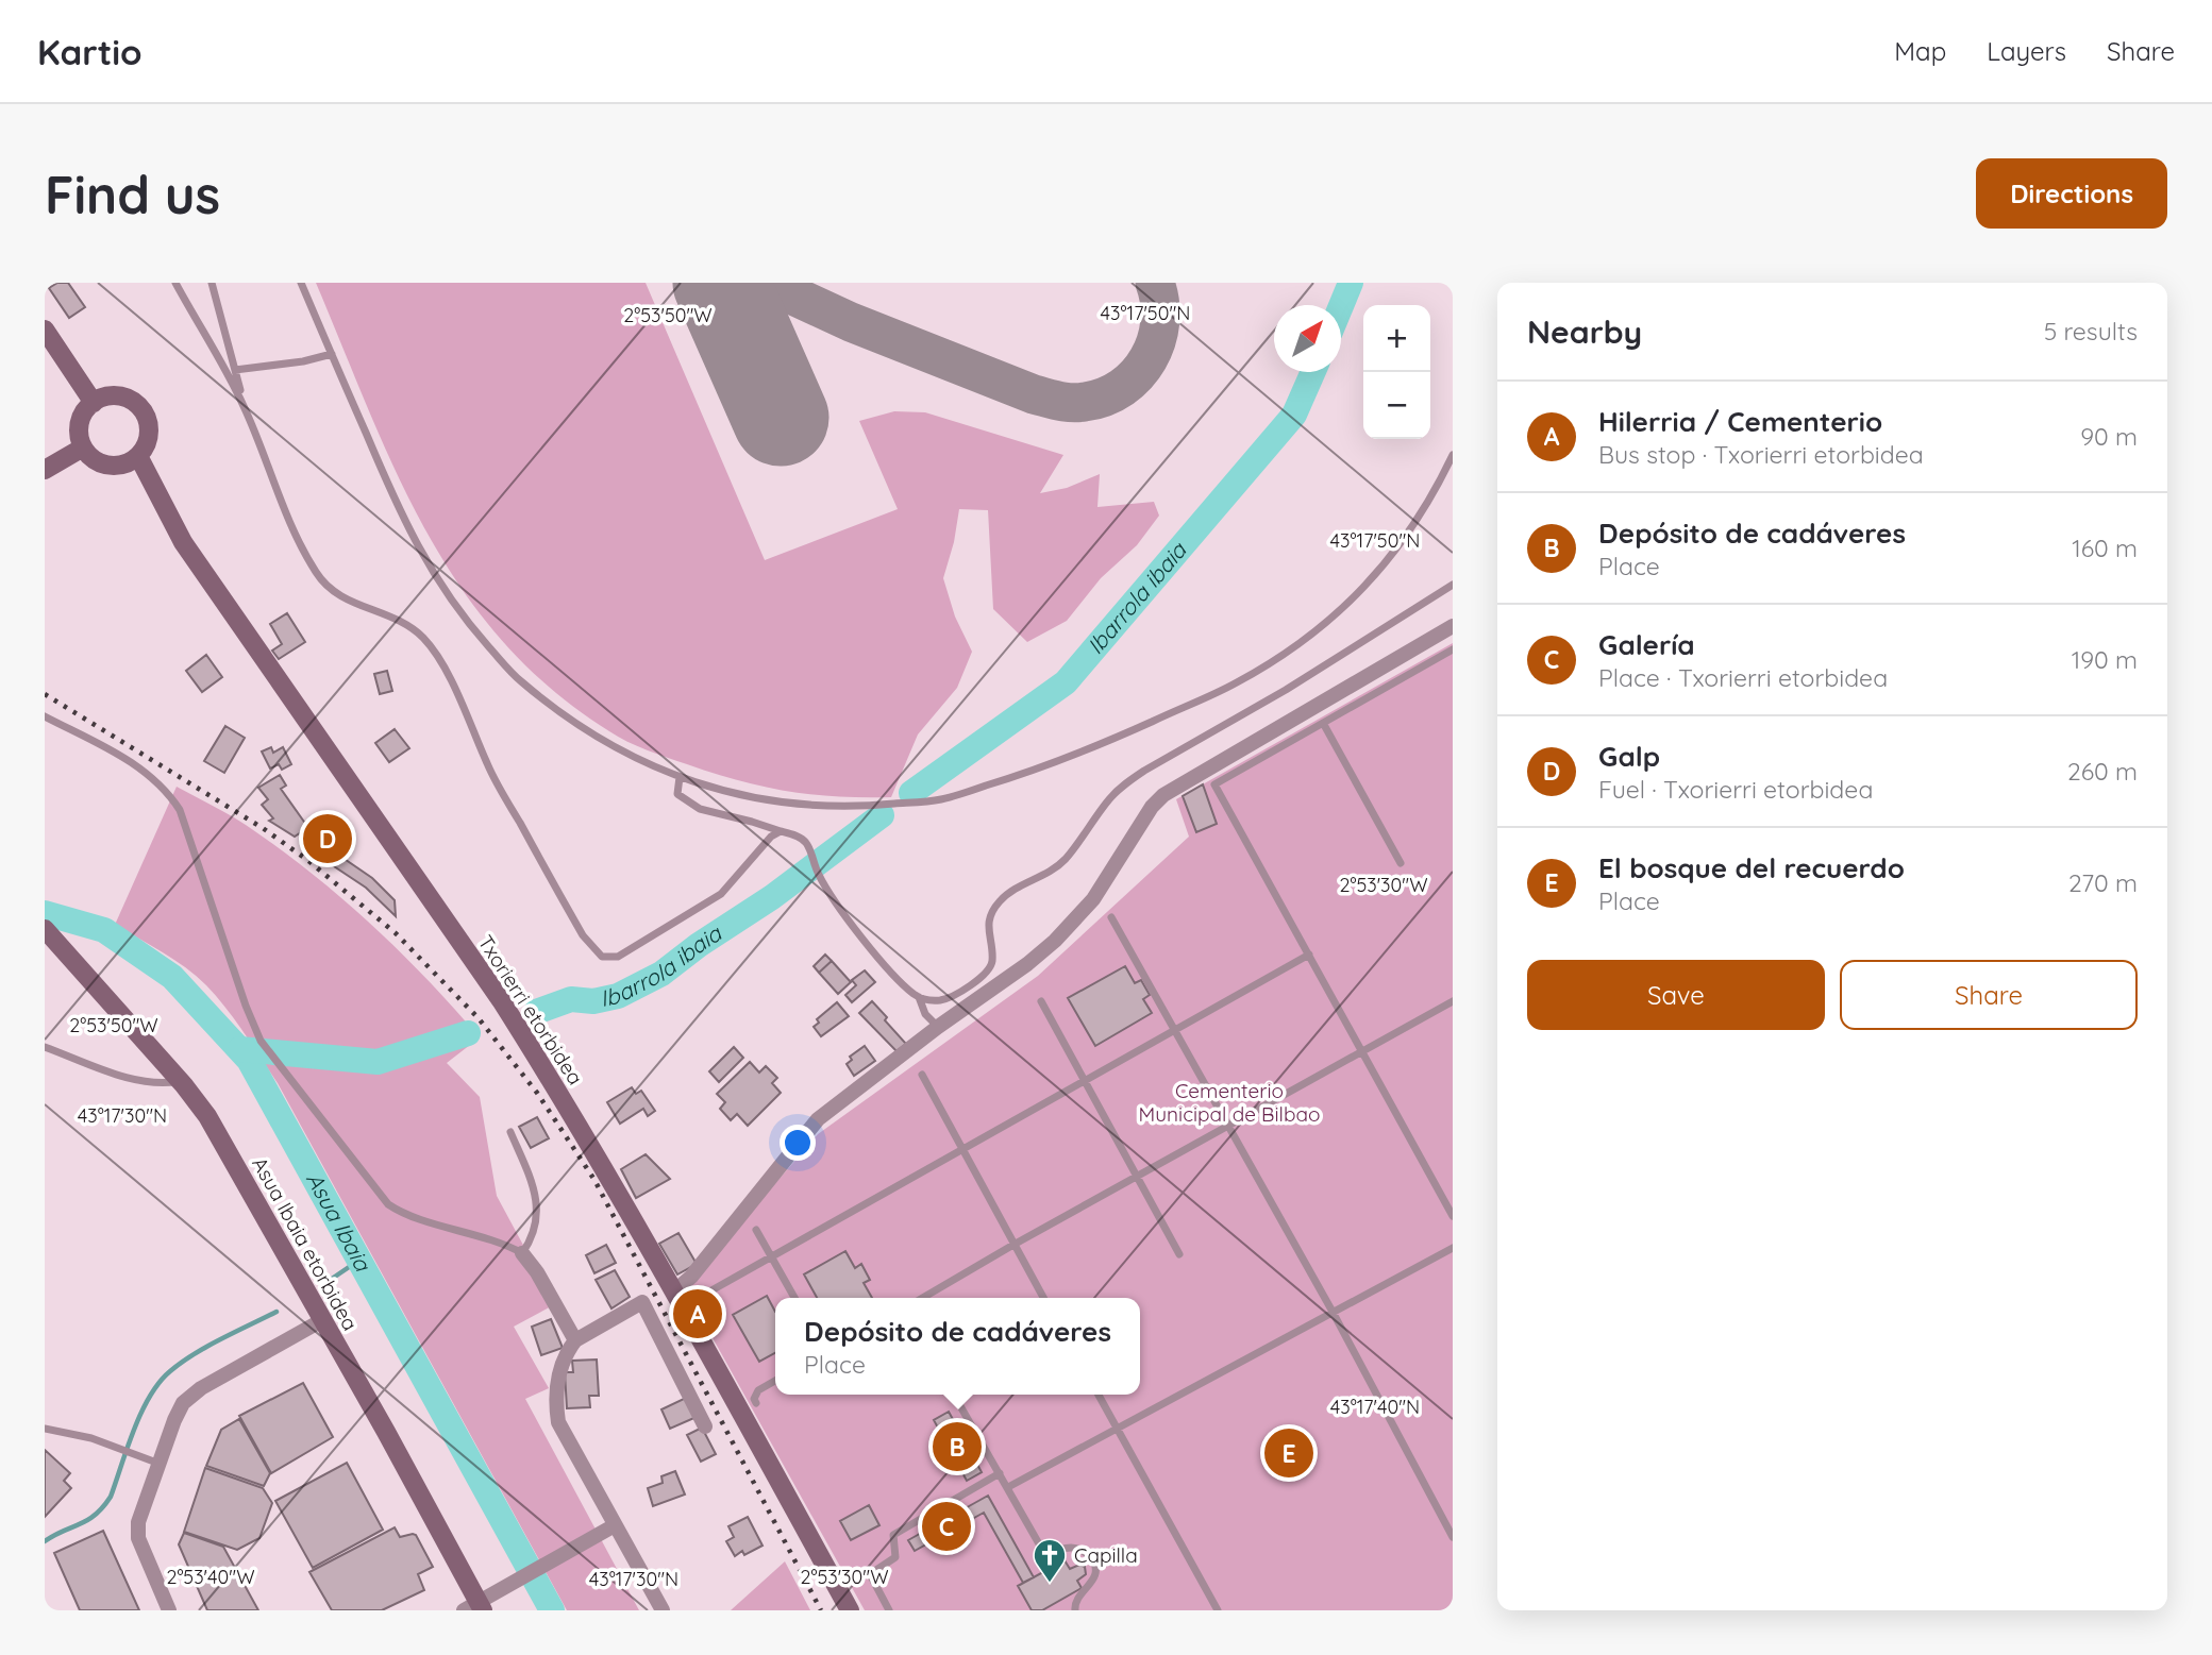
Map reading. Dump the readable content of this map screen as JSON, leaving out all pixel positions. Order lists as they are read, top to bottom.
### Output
{
  "streets": {
    "street": ["Txorierri etorbidea", "Asua Ibaia etorbidea"]
  },
  "water": ["Ibarrola ibaia", "Asua Ibaia"],
  "parks": ["Cementerio Municipal de Bilbao"],
  "places": {
    "church": ["Capilla"]
  },
  "north": "top right",
  "page": {
    "header": "Kartio",
    "nav": ["Map", "Layers", "Share"],
    "buttons": [
      "Directions",
      ["Save", "Share"]
    ],
    "title": "Find us",
    "heading": ["Nearby", "5 results"],
    "map_buttons": ["+", "−"],
    "list": [
      {
        "mark": "A",
        "name": "Hilerria / Cementerio",
        "note": "Bus stop · Txorierri etorbidea",
        "value": "90 m"
      },
      {
        "mark": "B",
        "name": "Depósito de cadáveres",
        "note": "Place",
        "value": "160 m"
      },
      {
        "mark": "C",
        "name": "Galería",
        "note": "Place · Txorierri etorbidea",
        "value": "190 m"
      },
      {
        "mark": "D",
        "name": "Galp",
        "note": "Fuel · Txorierri etorbidea",
        "value": "260 m"
      },
      {
        "mark": "E",
        "name": "El bosque del recuerdo",
        "note": "Place",
        "value": "270 m"
      }
    ],
    "pins": [
      "D",
      "A",
      "B",
      "E",
      "C"
    ],
    "popup": ["Depósito de cadáveres", "Place"]
  },
  "coordinates": [
    "43°17'50\"N",
    "2°53'50\"W",
    "2°53'30\"W",
    "43°17'30\"N",
    "43°17'40\"N",
    "2°53'40\"W"
  ]
}
